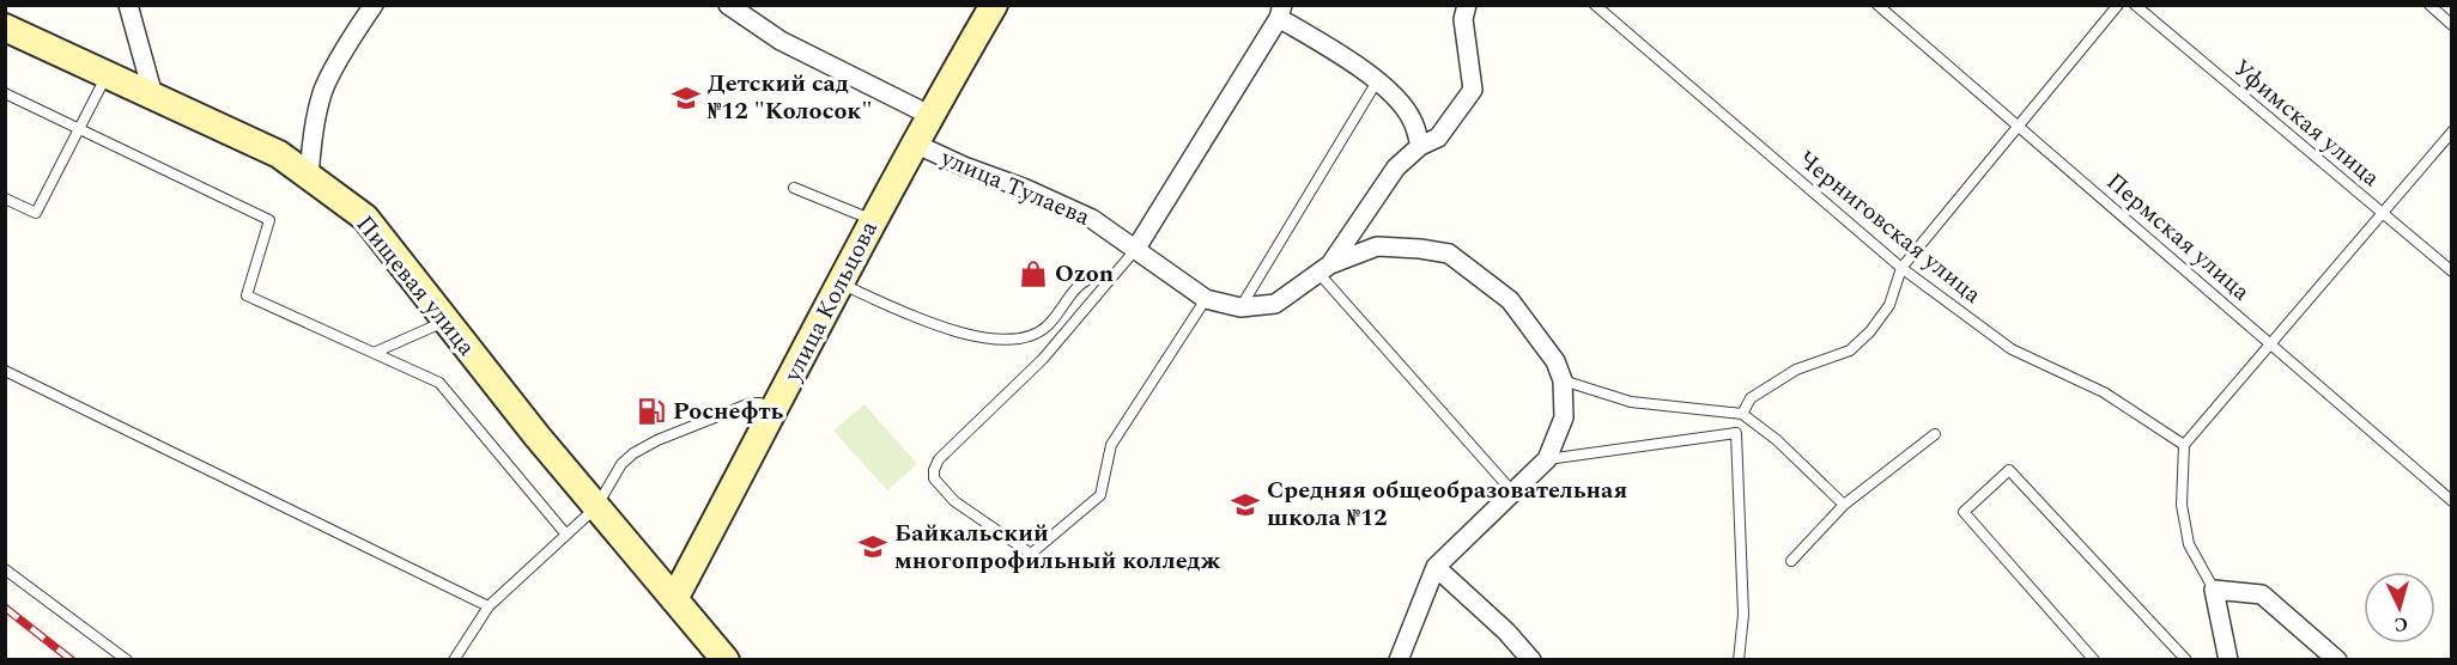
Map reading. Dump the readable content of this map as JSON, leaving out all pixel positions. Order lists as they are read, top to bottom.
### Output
{
  "streets": {
    "main road": ["Пищевая улица", "улица Кольцова"],
    "street": ["улица Тулаева"],
    "lane": ["Уфимская улица", "Черниговская улица", "Пермская улица"]
  },
  "crossings": [
    ["улица Тулаева", "улица Кольцова"],
    ["Пищевая улица", "улица Кольцова"]
  ],
  "places": {
    "school or university": ["Детский сад №12 \"Колосок\"", "Средняя общеобразовательная школа №12", "Байкальский многопрофильный колледж"],
    "shop": ["Ozon"],
    "fuel station": ["Роснефть"]
  },
  "north": "bottom"
}
